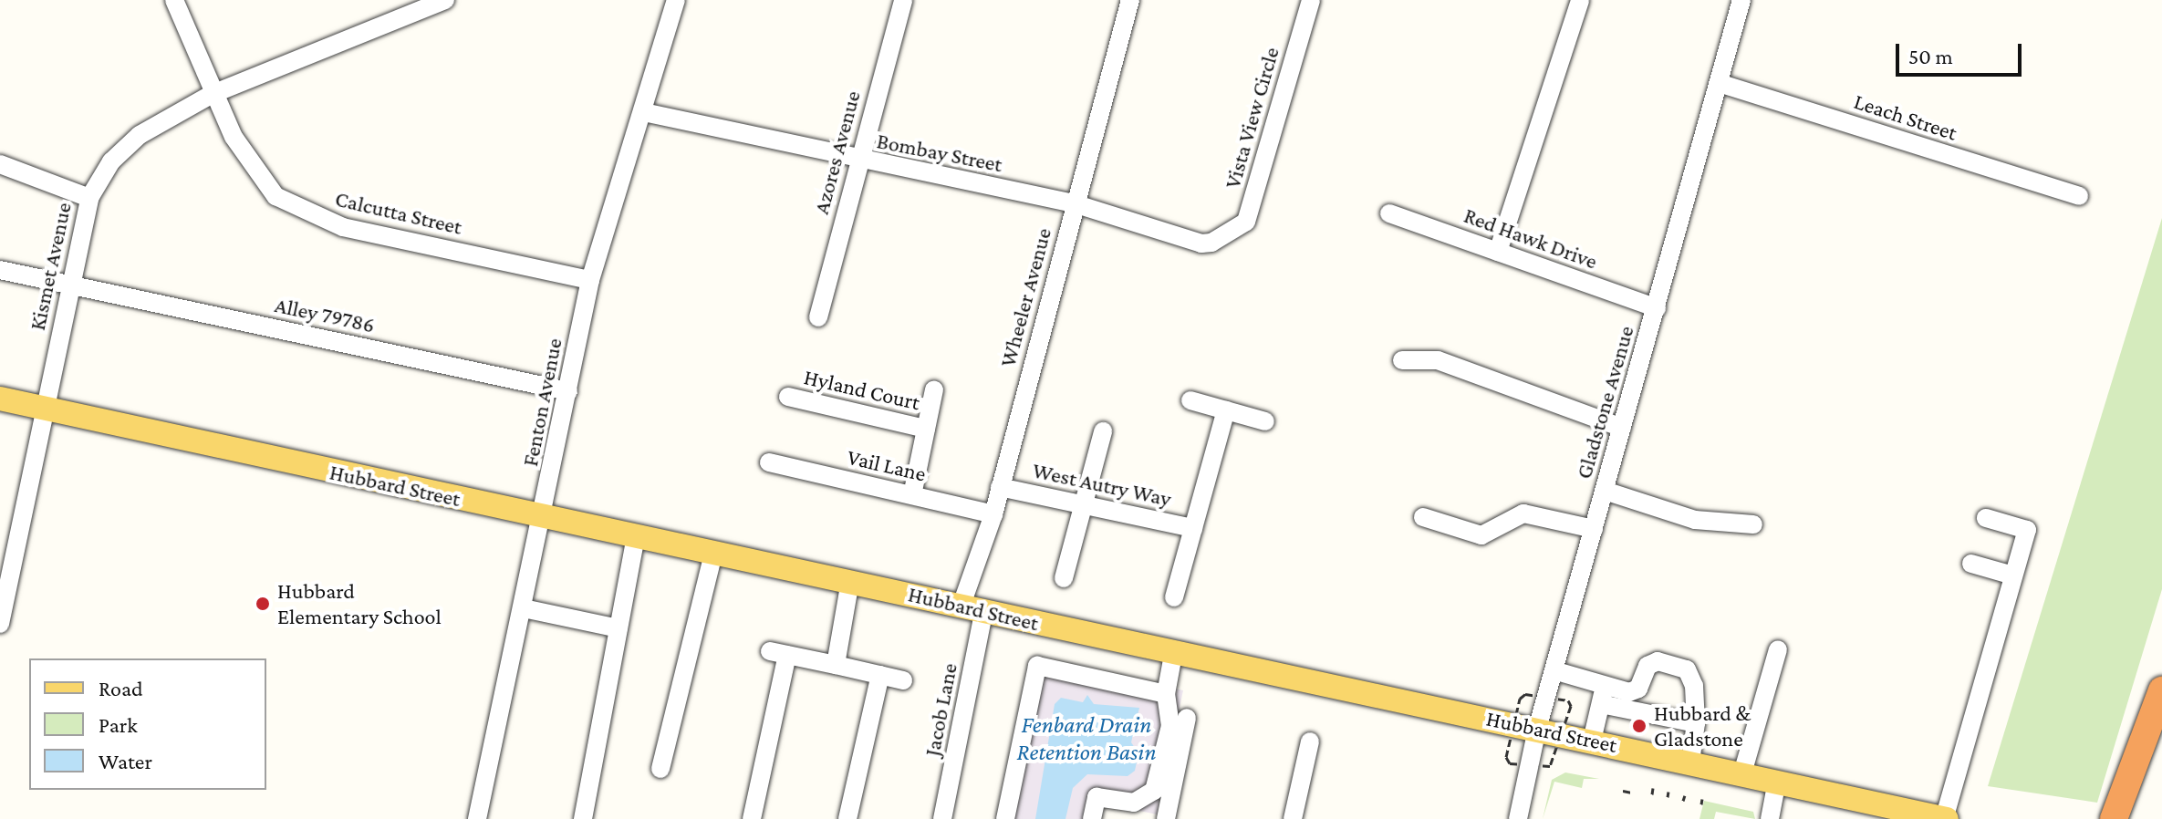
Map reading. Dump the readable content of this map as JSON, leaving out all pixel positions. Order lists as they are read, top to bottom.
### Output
{
  "streets": {
    "main road": ["Hubbard Street"],
    "street": [
      "Leach Street",
      "Vista View Circle",
      "Azores Avenue",
      "Bombay Street",
      "Calcutta Street",
      "Red Hawk Drive",
      "Kismet Avenue",
      "Wheeler Avenue",
      "Alley 79786",
      "Hyland Court",
      "Fenton Avenue",
      "Gladstone Avenue",
      "Vail Lane",
      "West Autry Way",
      "Jacob Lane"
    ]
  },
  "crossings": [
    ["Leach Street", "Gladstone Avenue"],
    ["Vista View Circle", "Bombay Street"],
    ["Azores Avenue", "Bombay Street"],
    ["Bombay Street", "Wheeler Avenue"],
    ["Bombay Street", "Fenton Avenue"],
    ["Calcutta Street", "Kismet Avenue"],
    ["Calcutta Street", "Fenton Avenue"],
    ["Red Hawk Drive", "Gladstone Avenue"],
    ["Kismet Avenue", "Alley 79786"],
    ["Kismet Avenue", "Hubbard Street"],
    ["Wheeler Avenue", "Vail Lane"],
    ["Wheeler Avenue", "West Autry Way"],
    ["Wheeler Avenue", "Hubbard Street"],
    ["Wheeler Avenue", "Jacob Lane"],
    ["Alley 79786", "Fenton Avenue"],
    ["Fenton Avenue", "Hubbard Street"],
    ["Gladstone Avenue", "Hubbard Street"],
    ["Hubbard Street", "Jacob Lane"]
  ],
  "water": ["Fenbard Drain Retention Basin"],
  "places": ["Hubbard Elementary School", "Hubbard & Gladstone"],
  "legend": ["Road", "Park", "Water"],
  "scale_bar": "50 m"
}
